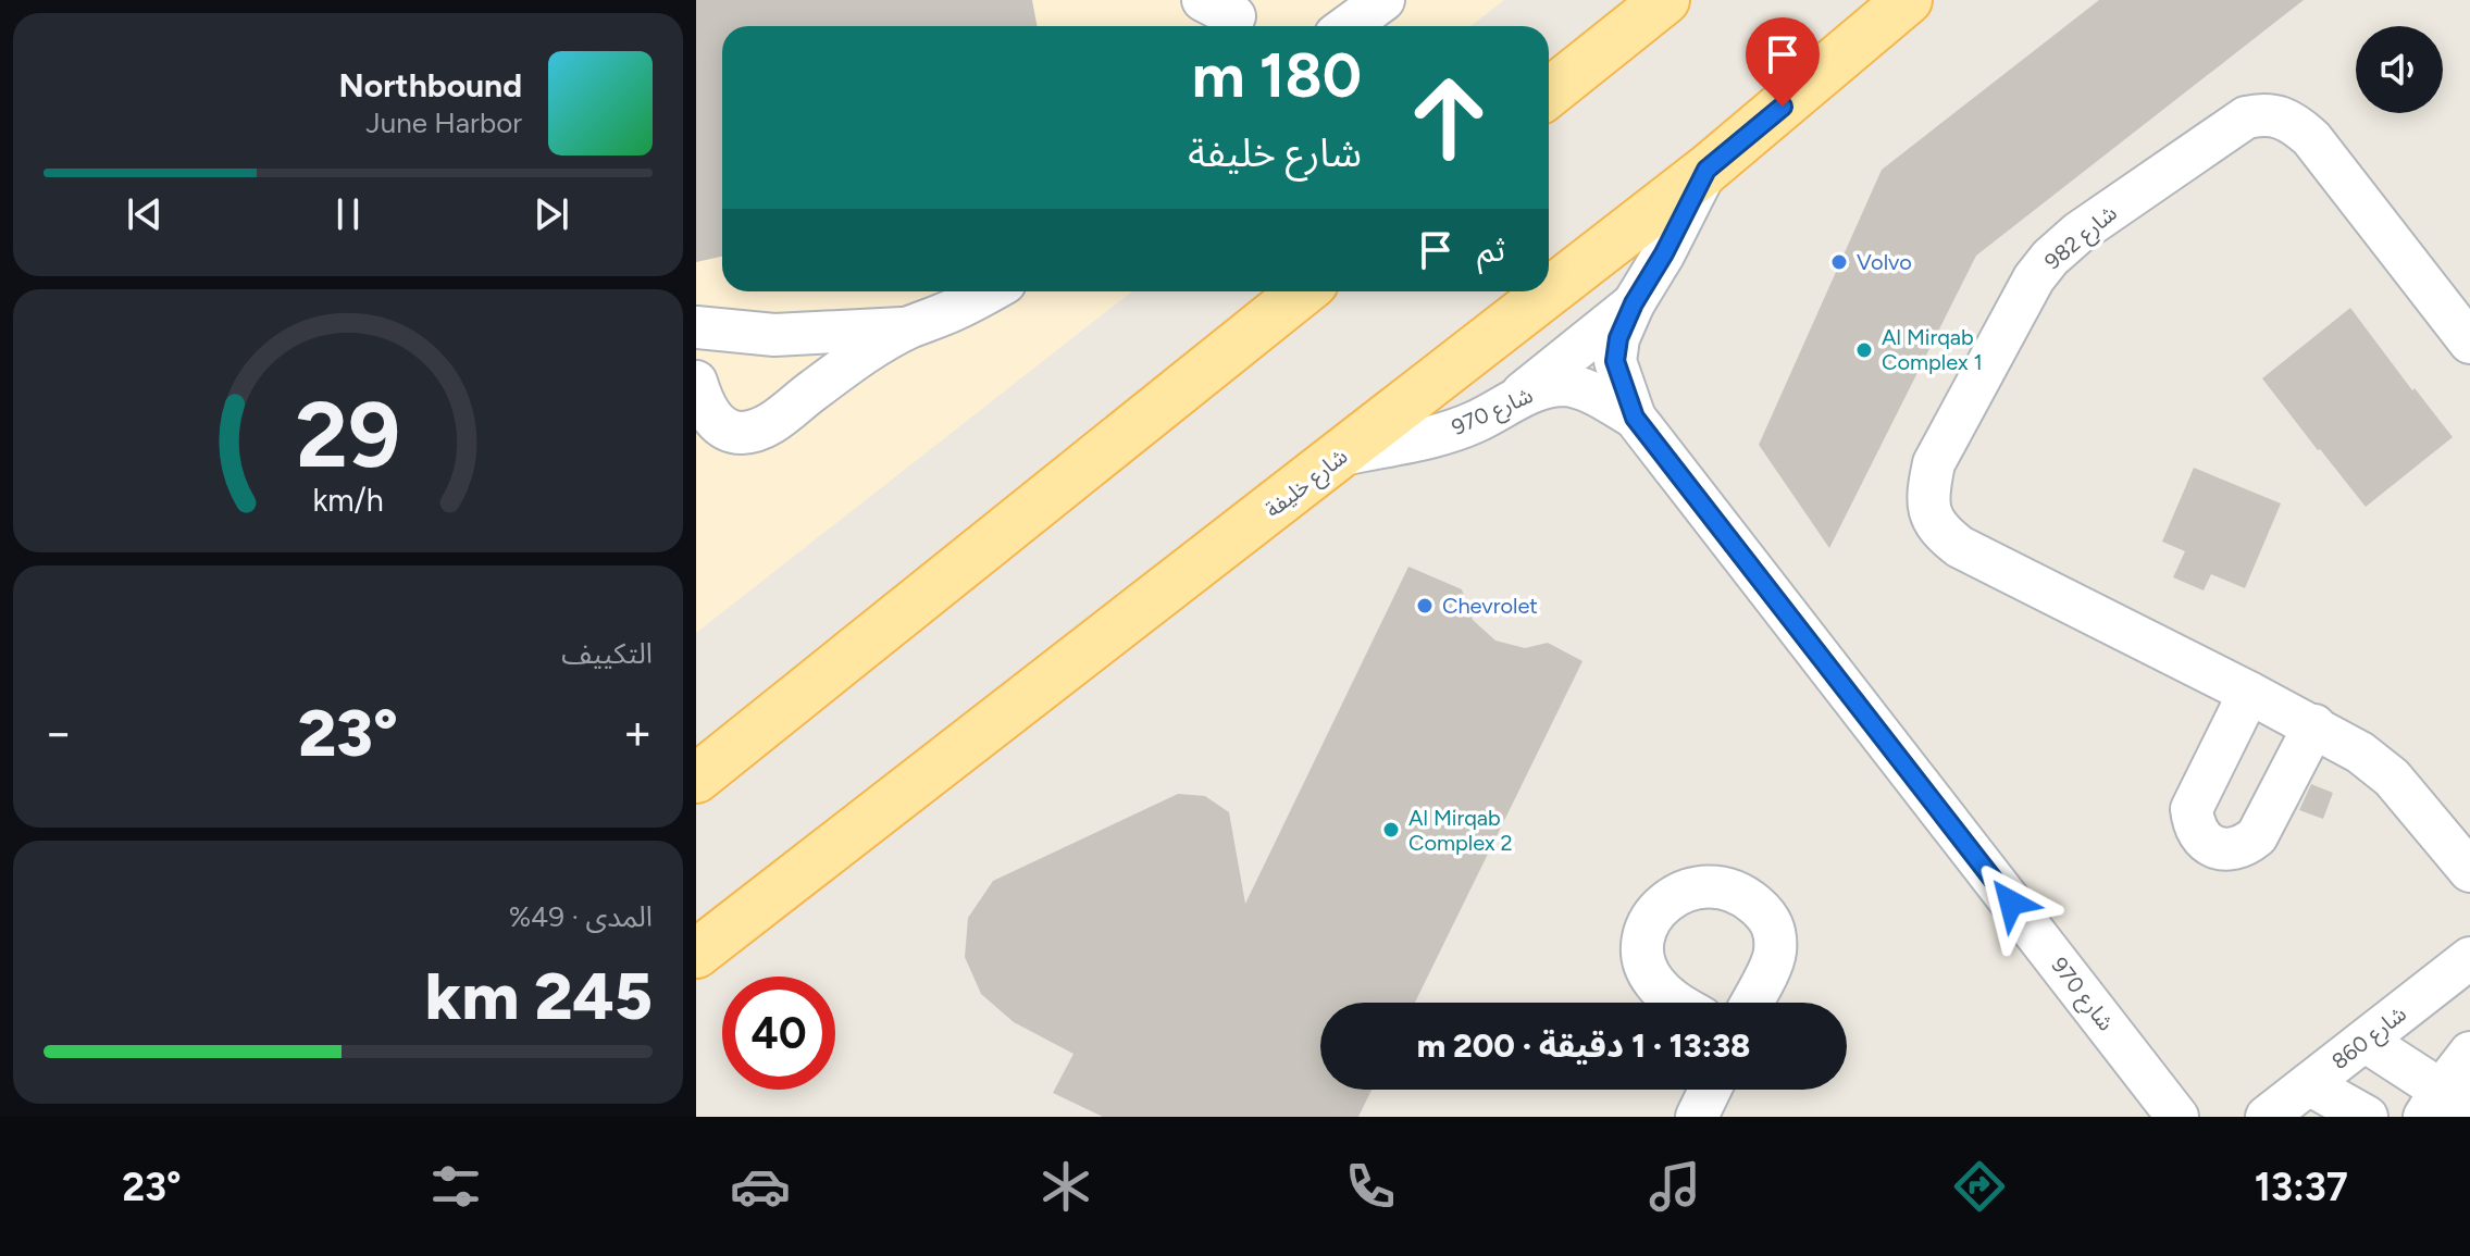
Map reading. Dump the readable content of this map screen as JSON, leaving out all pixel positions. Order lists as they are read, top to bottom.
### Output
{
  "streets": {
    "main road": ["شارع خليفة"],
    "street": ["شارع 982", "شارع 970", "شارع 860"]
  },
  "crossings": [
    ["شارع 970", "شارع خليفة"]
  ],
  "places": [
    "Volvo",
    "Al Mirqab Complex 1",
    "Chevrolet",
    "Al Mirqab Complex 2"
  ],
  "page": {
    "turn": ["180 m", "شارع خليفة"],
    "song": ["Northbound", "June Harbor"],
    "then": "ثم",
    "tile": [
      "التكييف",
      ["المدى · 49%", "245 km"]
    ],
    "heat": ["−", "23°", "+"],
    "limit": "40",
    "trip": "13:38 · 1 دقيقة · 200 m",
    "tabs": ["13:37", "23°"],
    "gauge": ["29", "km/h"]
  }
}
